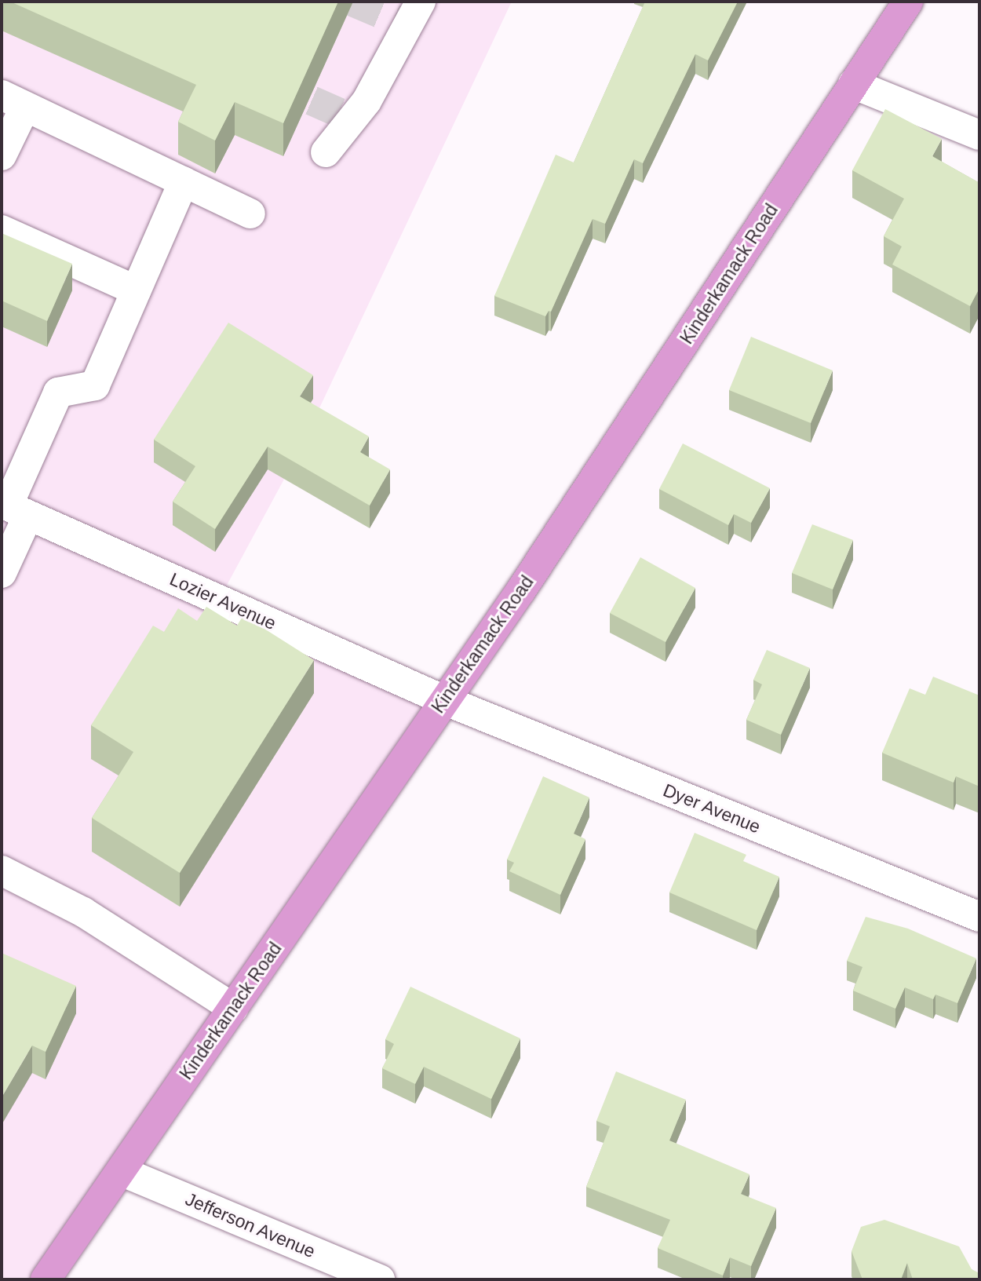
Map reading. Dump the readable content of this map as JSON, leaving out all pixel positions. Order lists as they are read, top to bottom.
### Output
{
  "streets": {
    "main road": ["Kinderkamack Road"],
    "street": ["Lozier Avenue", "Dyer Avenue", "Jefferson Avenue"]
  },
  "crossings": [
    ["Kinderkamack Road", "Lozier Avenue"],
    ["Kinderkamack Road", "Dyer Avenue"],
    ["Kinderkamack Road", "Jefferson Avenue"],
    ["Lozier Avenue", "Dyer Avenue"]
  ]
}
